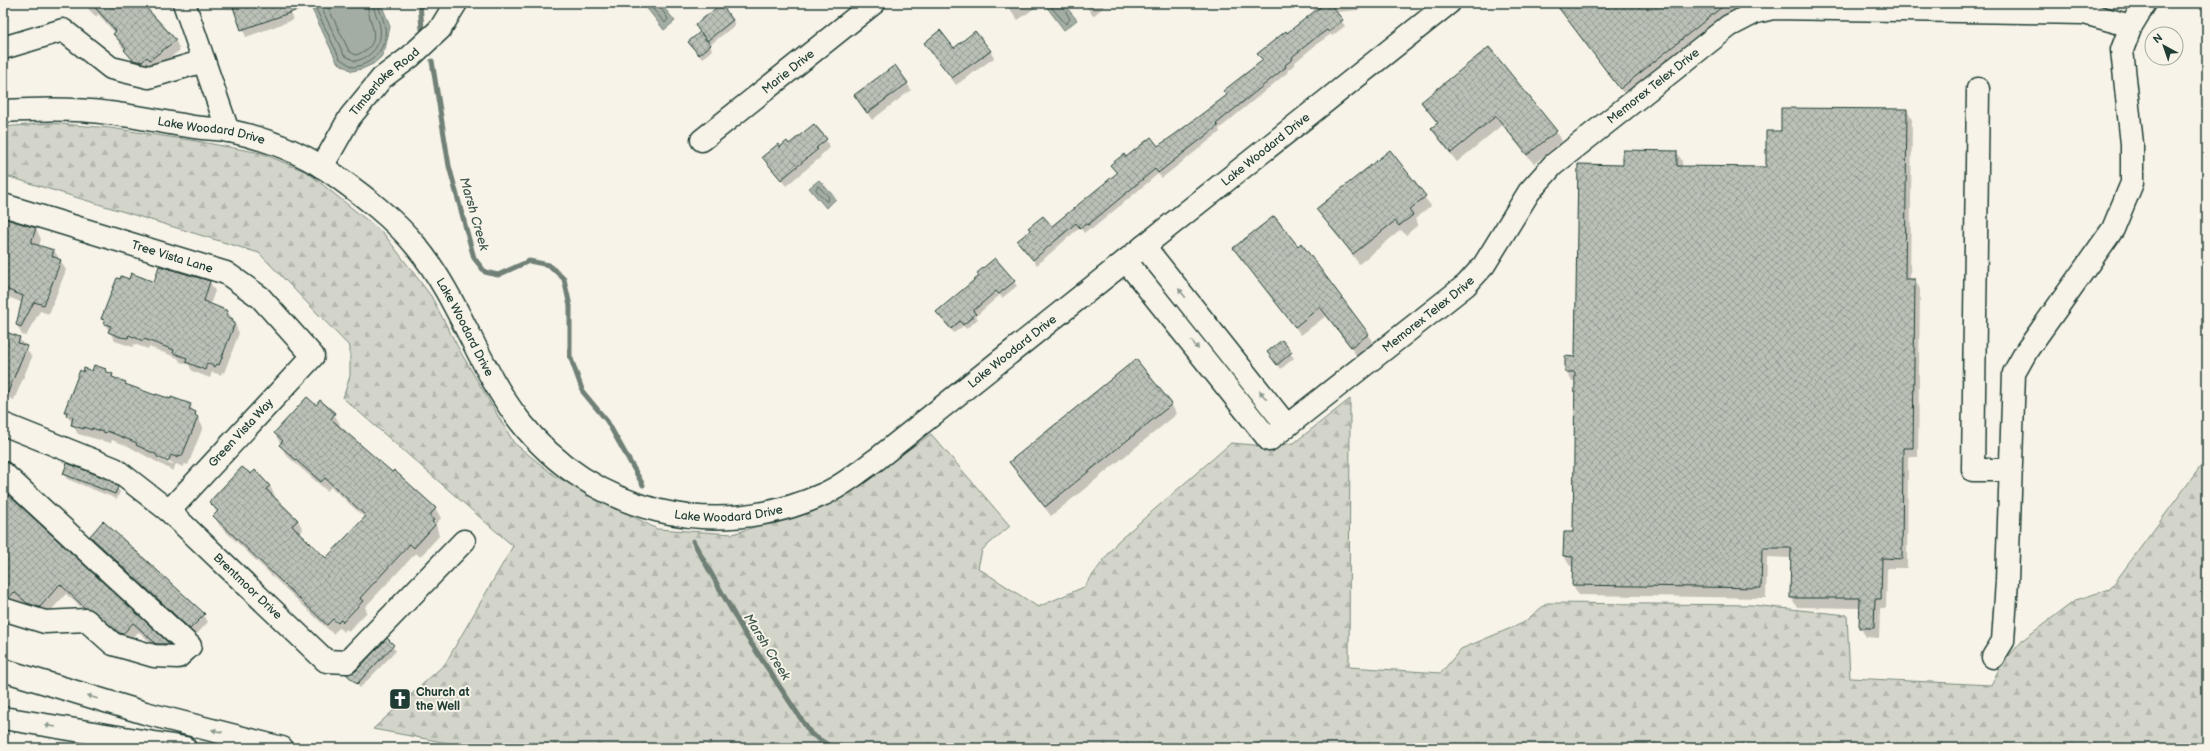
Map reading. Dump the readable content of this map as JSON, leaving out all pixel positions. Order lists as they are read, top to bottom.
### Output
{
  "streets": {
    "main road": [
      "Marie Drive",
      "Timberlake Road",
      "Memorex Telex Drive",
      "Lake Woodard Drive",
      "Tree Vista Lane",
      "Green Vista Way",
      "Brentmoor Drive"
    ]
  },
  "crossings": [
    ["Timberlake Road", "Lake Woodard Drive"],
    ["Memorex Telex Drive", "Lake Woodard Drive"],
    ["Tree Vista Lane", "Green Vista Way"],
    ["Green Vista Way", "Brentmoor Drive"]
  ],
  "water": ["Marsh Creek"],
  "places": {
    "church": ["Church at the Well"]
  },
  "north": "top left"
}
